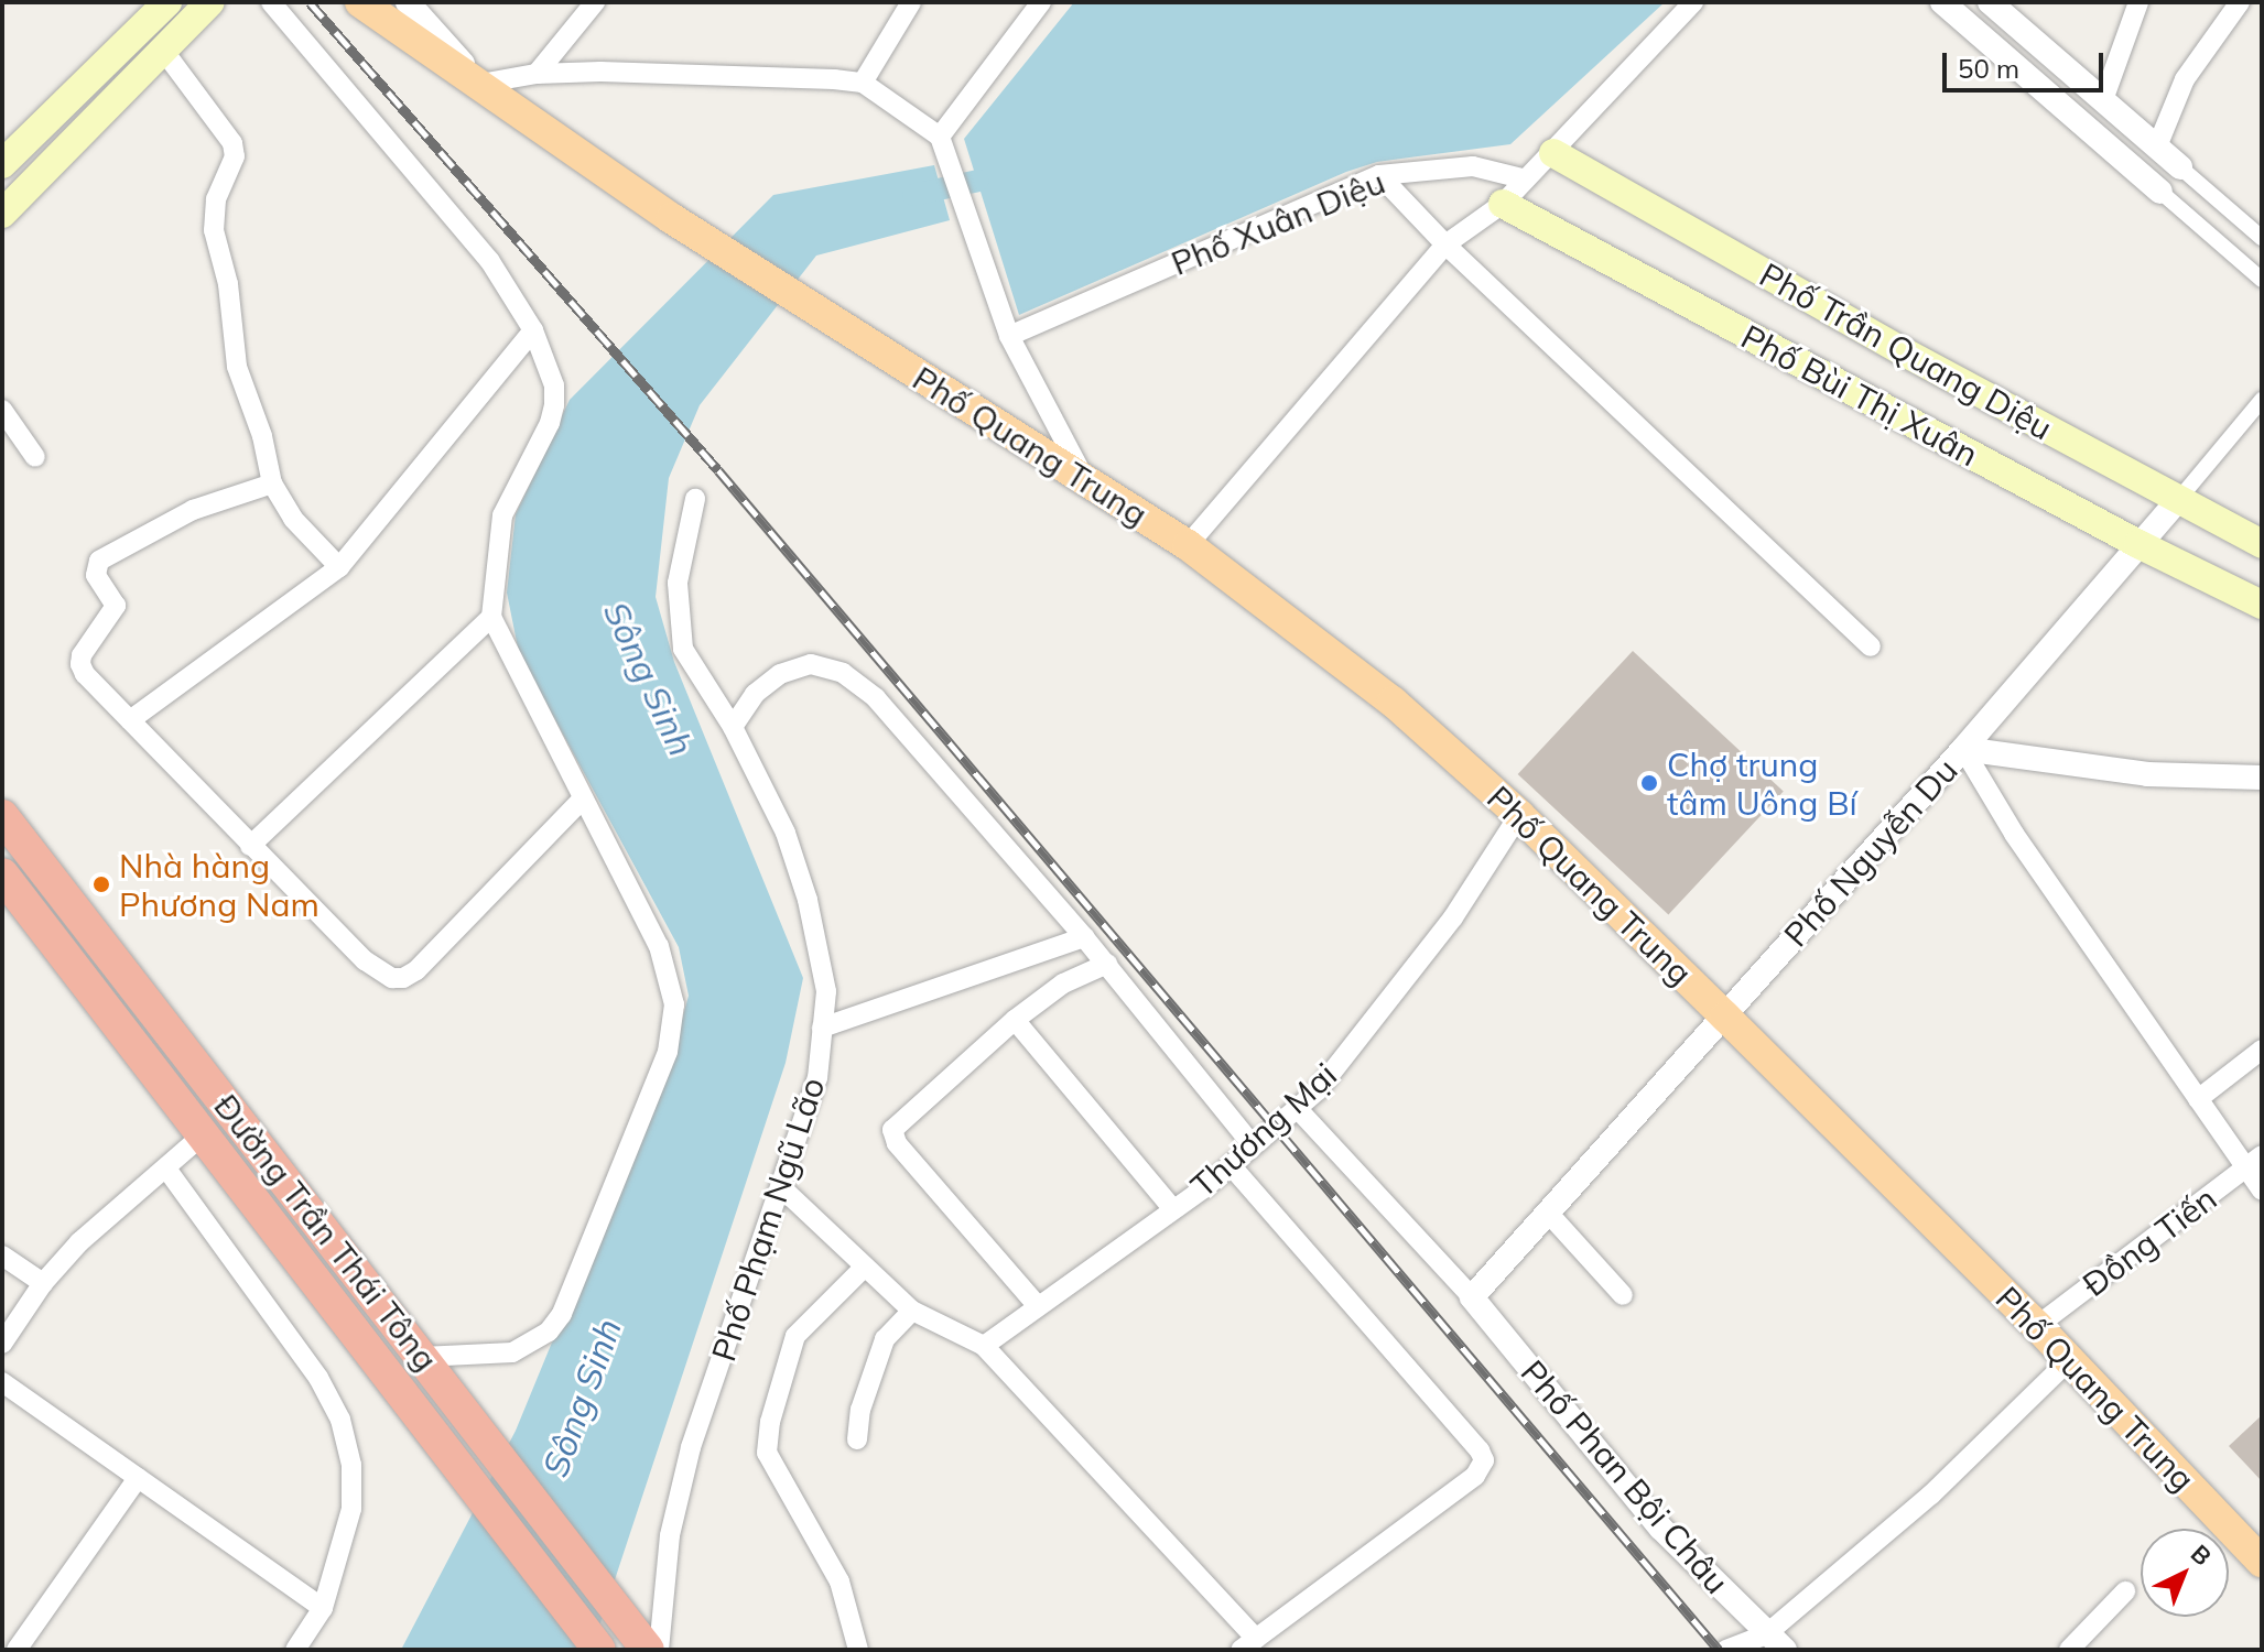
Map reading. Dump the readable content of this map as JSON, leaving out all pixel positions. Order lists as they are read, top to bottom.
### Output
{
  "streets": {
    "highway": ["Đường Trần Thái Tông"],
    "main road": ["Phố Trần Quang Diệu", "Phố Bùi Thị Xuân", "Phố Quang Trung"],
    "street": [
      "Phố Xuân Diệu",
      "Phố Nguyễn Du",
      "Thương Mại",
      "Phố Phạm Ngũ Lão",
      "Đồng Tiến",
      "Phố Phan Bội Châu"
    ]
  },
  "crossings": [
    ["Phố Xuân Diệu", "Phố Bùi Thị Xuân"],
    ["Phố Trần Quang Diệu", "Phố Nguyễn Du"],
    ["Phố Bùi Thị Xuân", "Phố Nguyễn Du"],
    ["Phố Quang Trung", "Phố Nguyễn Du"],
    ["Phố Quang Trung", "Thương Mại"],
    ["Phố Quang Trung", "Đồng Tiến"],
    ["Phố Nguyễn Du", "Phố Phan Bội Châu"],
    ["Phố Phạm Ngũ Lão", "Đường Trần Thái Tông"]
  ],
  "water": ["Sông Sinh"],
  "places": ["Chợ trung tâm Uông Bí", "Nhà hàng Phương Nam"],
  "scale_bar": "50 m",
  "north": "top right"
}
